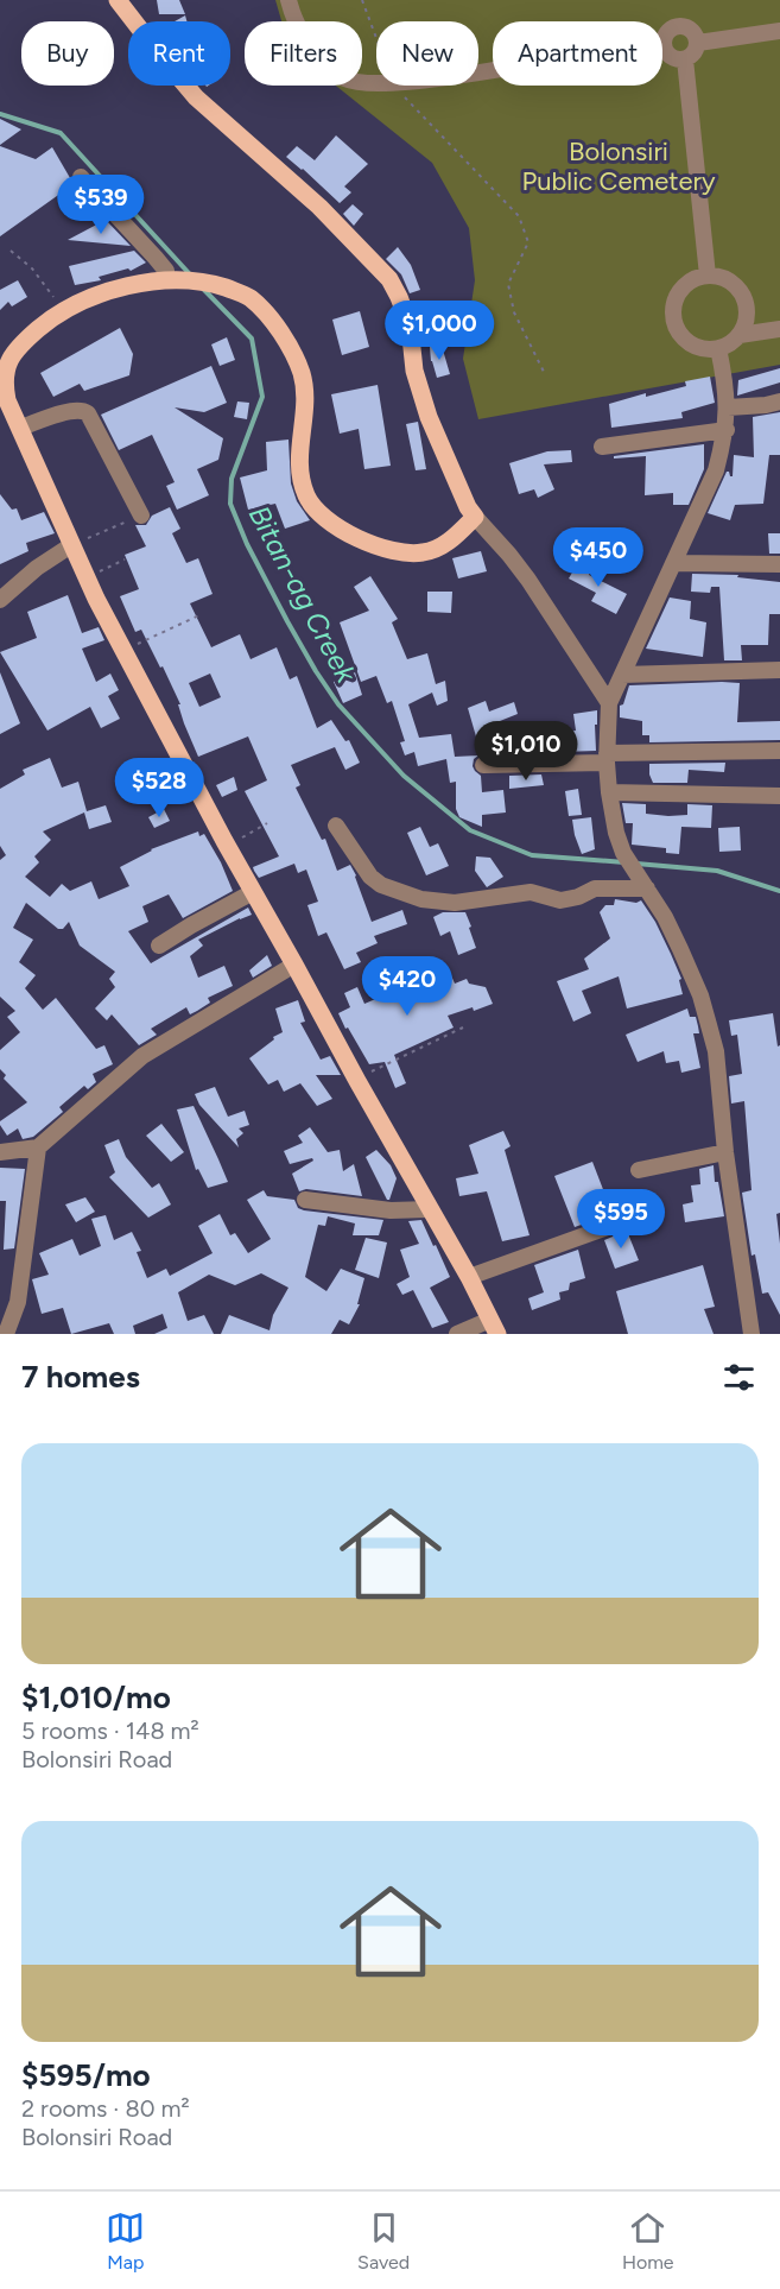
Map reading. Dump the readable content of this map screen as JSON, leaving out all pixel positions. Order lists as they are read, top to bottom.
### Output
{
  "water": ["Bitan-ag Creek"],
  "parks": ["Bolonsiri Public Cemetery"],
  "page": {
    "chip": [
      "Buy",
      "Rent",
      "Filters",
      "New",
      "Apartment"
    ],
    "price": [
      "$539",
      "$1,000",
      "$450",
      "$1,010",
      "$528",
      "$420",
      "$595"
    ],
    "heading": "7 homes",
    "list": [
      {
        "name": "$1,010/mo",
        "note": "5 rooms · 148 m² · Bolonsiri Road"
      },
      {
        "name": "$595/mo",
        "note": "2 rooms · 80 m² · Bolonsiri Road"
      }
    ],
    "tabs": ["Map", "Saved", "Home"]
  }
}
